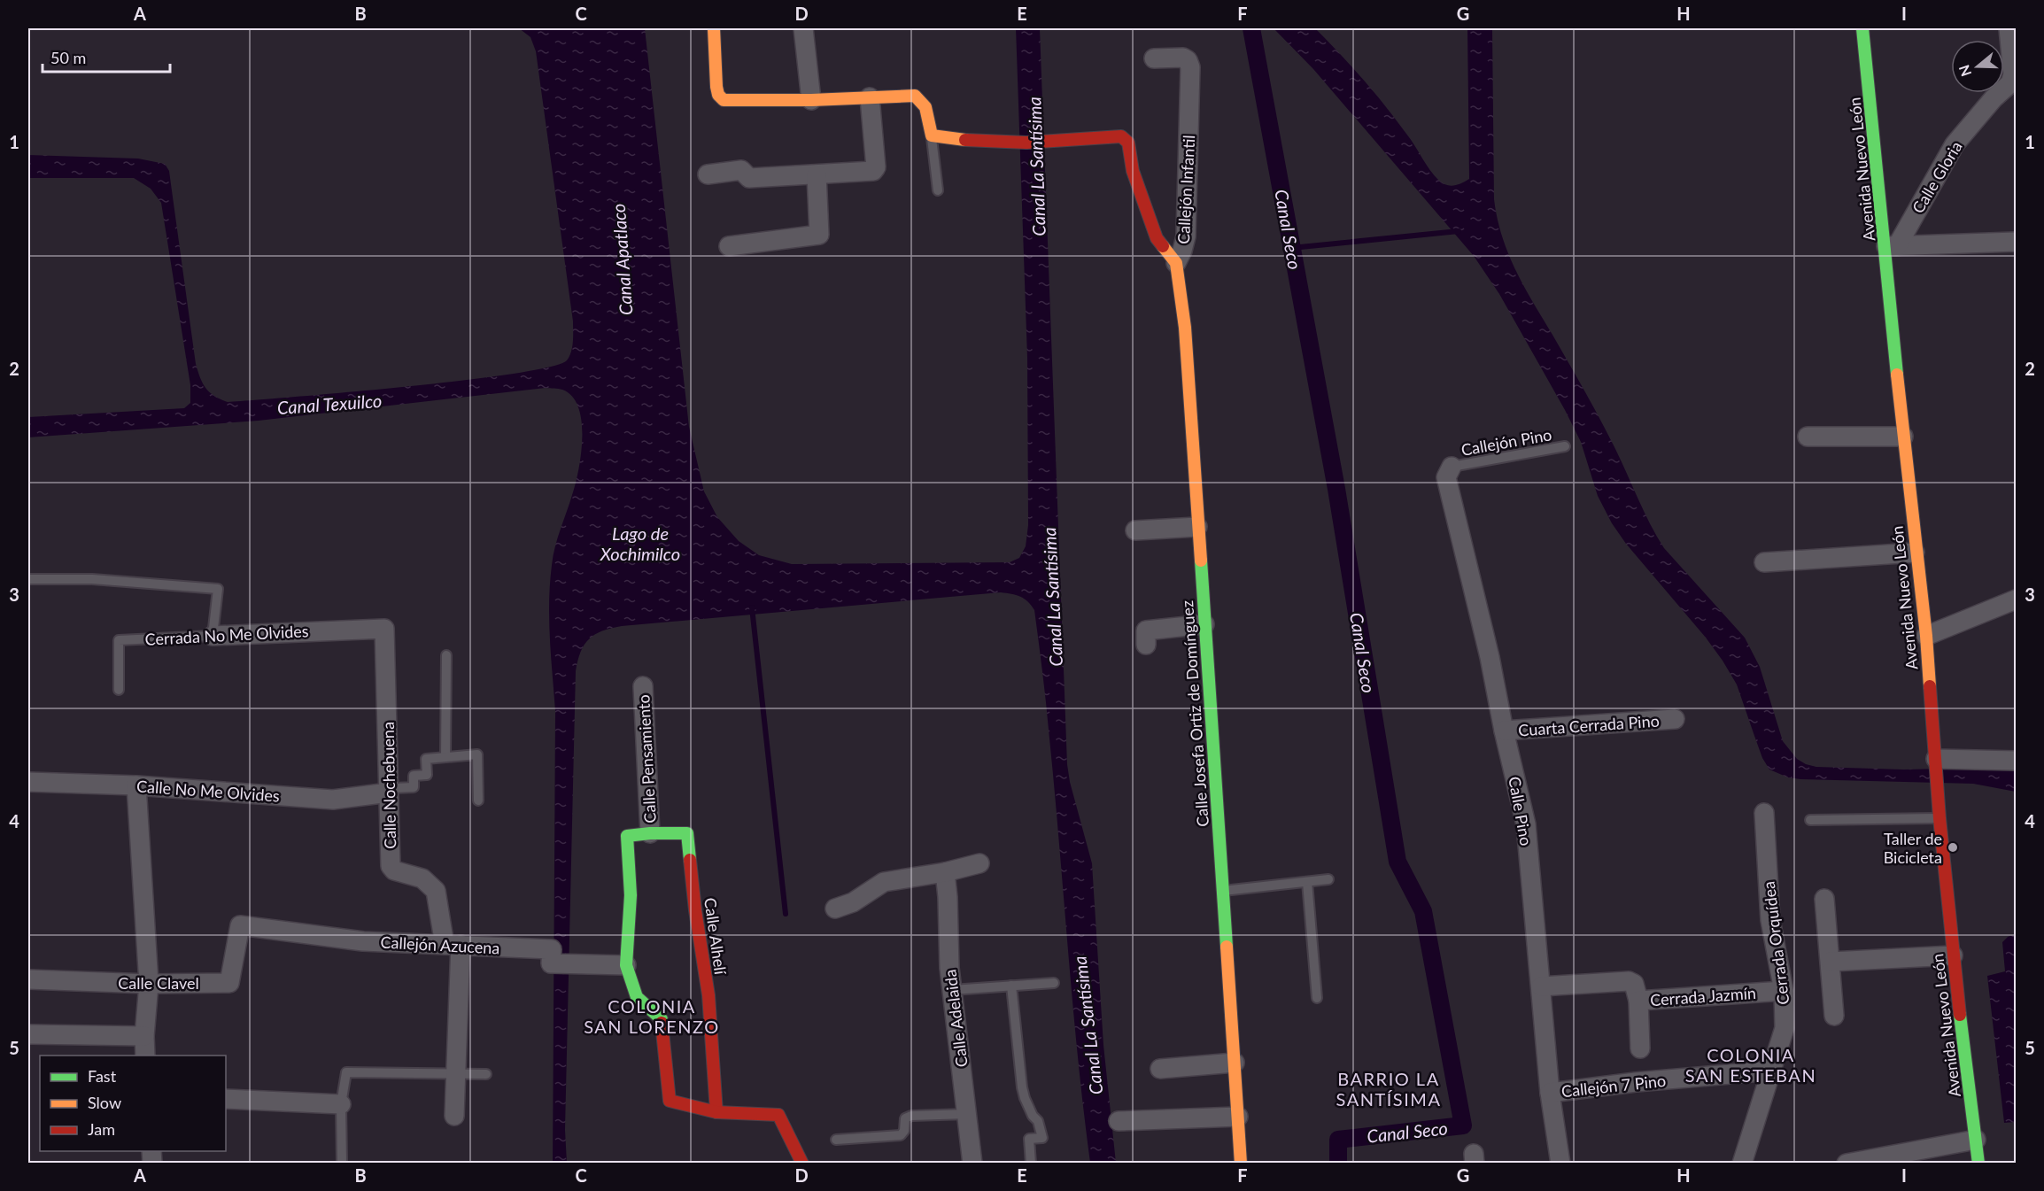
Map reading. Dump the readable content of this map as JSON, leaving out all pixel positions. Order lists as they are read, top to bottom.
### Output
{
  "streets": {
    "street": [
      "Avenida Nuevo León",
      "Calle Gloria",
      "Callejón Infantil",
      "Cerrada No Me Olvides",
      "Calle Josefa Ortiz de Domínguez",
      "Cuarta Cerrada Pino",
      "Calle Pensamiento",
      "Calle Nochebuena",
      "Calle No Me Olvides",
      "Calle Pino",
      "Calle Alhelí",
      "Cerrada Orquídea",
      "Callejón Azucena",
      "Calle Clavel",
      "Cerrada Jazmín",
      "Calle Adelaida",
      "Callejón 7 Pino"
    ],
    "lane": ["Callejón Pino"]
  },
  "crossings": [
    ["Avenida Nuevo León", "Calle Gloria"],
    ["Callejón Infantil", "Calle Josefa Ortiz de Domínguez"],
    ["Callejón Pino", "Calle Pino"],
    ["Cerrada No Me Olvides", "Calle Nochebuena"],
    ["Cuarta Cerrada Pino", "Calle Pino"],
    ["Calle Pensamiento", "Calle Alhelí"],
    ["Calle Pensamiento", "Callejón Azucena"],
    ["Calle Nochebuena", "Calle No Me Olvides"],
    ["Calle Nochebuena", "Callejón Azucena"],
    ["Calle Pino", "Cerrada Jazmín"],
    ["Calle Pino", "Callejón 7 Pino"],
    ["Cerrada Orquídea", "Cerrada Jazmín"],
    ["Cerrada Orquídea", "Callejón 7 Pino"],
    ["Callejón Azucena", "Calle Clavel"]
  ],
  "districts": ["COLONIA SAN LORENZO", "COLONIA SAN ESTEBAN", "BARRIO LA SANTÍSIMA"],
  "water": [
    "Canal La Santísima",
    "Canal Seco",
    "Canal Apatlaco",
    "Canal Texuilco",
    "Lago de Xochimilco"
  ],
  "places": ["Taller de Bicicleta"],
  "legend": ["Fast", "Slow", "Jam"],
  "scale_bar": "50 m",
  "north": "left",
  "grid": {
    "columns": [
      "A",
      "B",
      "C",
      "D",
      "E",
      "F",
      "G",
      "H",
      "I"
    ],
    "rows": [
      "1",
      "2",
      "3",
      "4",
      "5"
    ]
  }
}
